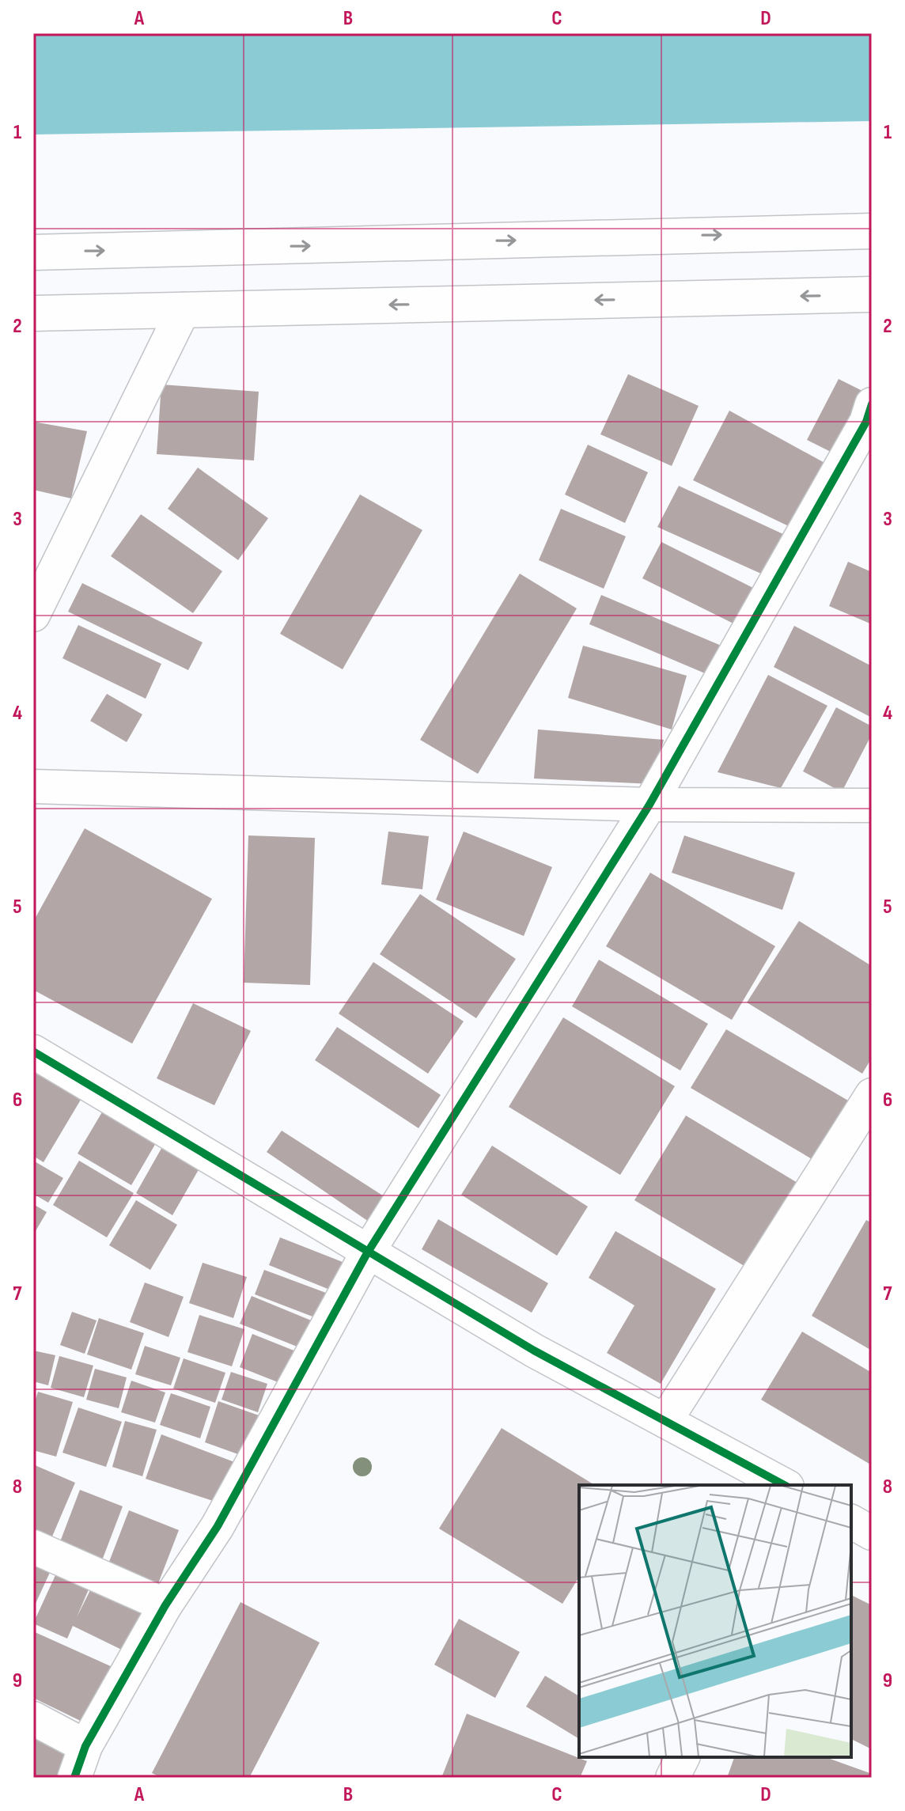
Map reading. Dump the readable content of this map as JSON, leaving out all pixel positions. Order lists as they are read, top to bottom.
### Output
{
  "grid": {
    "columns": [
      "A",
      "B",
      "C",
      "D"
    ],
    "rows": [
      "1",
      "2",
      "3",
      "4",
      "5",
      "6",
      "7",
      "8",
      "9"
    ]
  }
}
